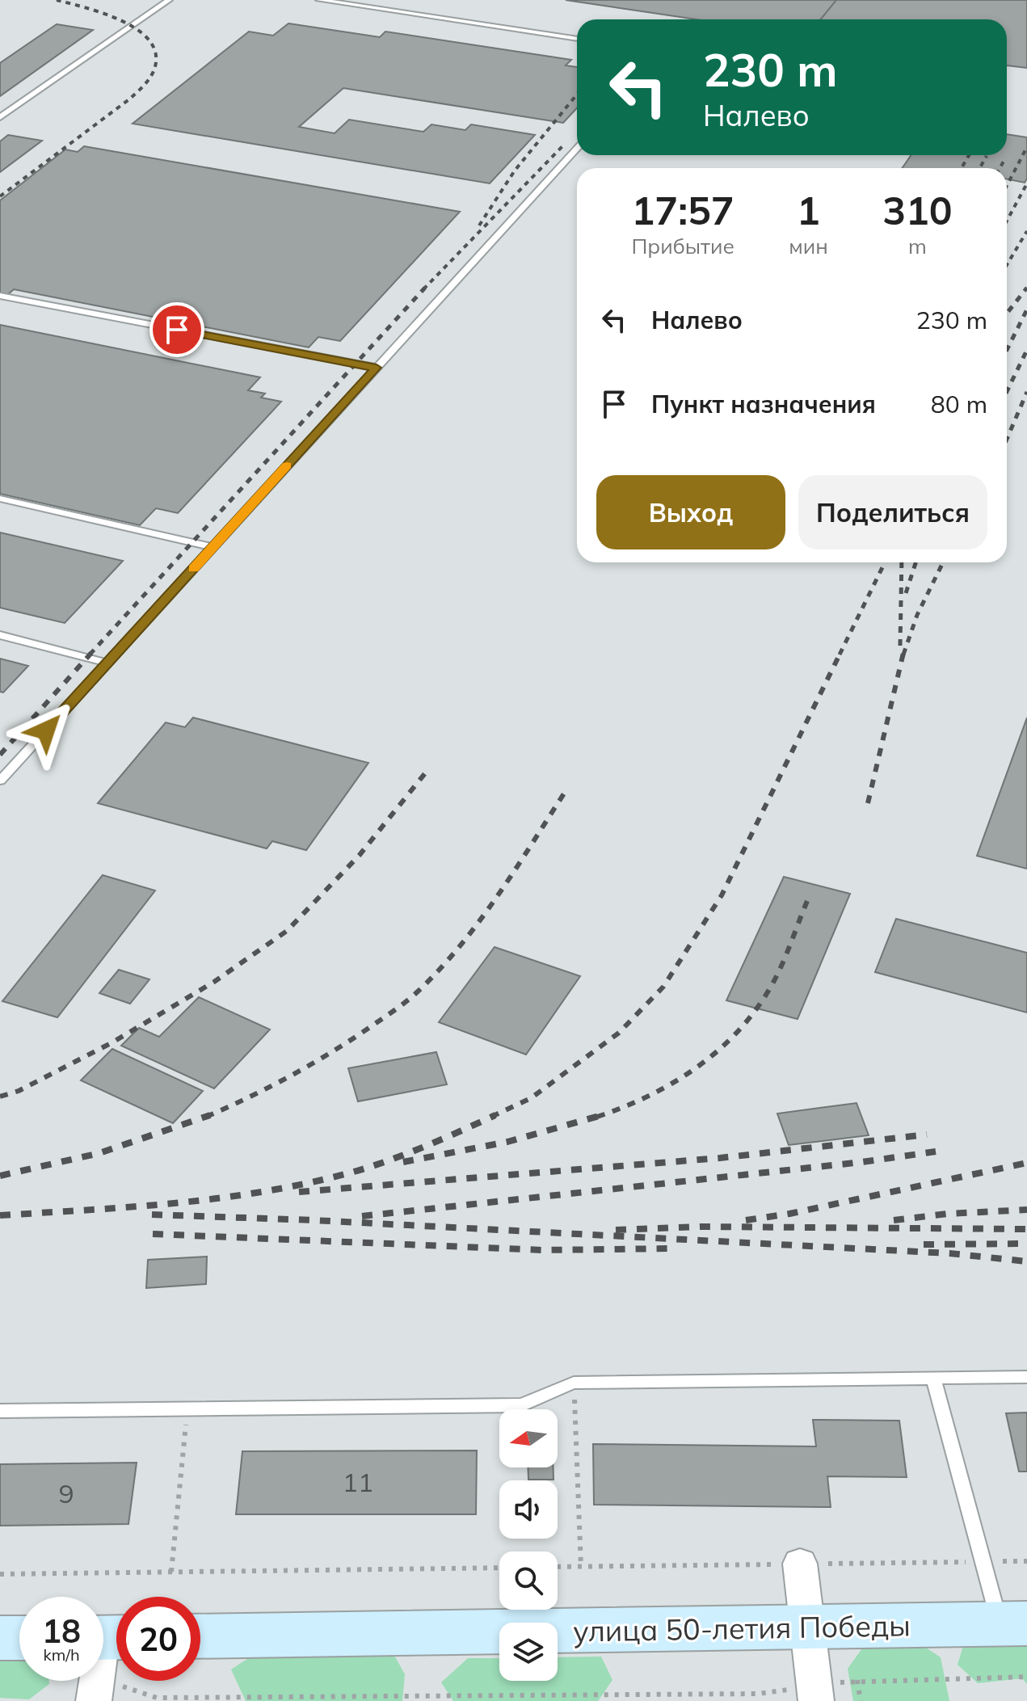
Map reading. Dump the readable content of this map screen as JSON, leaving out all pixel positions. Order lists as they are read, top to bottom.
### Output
{
  "streets": {
    "street": ["улица 50-летия Победы"]
  },
  "house_numbers": ["11", "9"],
  "north": "left",
  "page": {
    "turn": ["230 m", "Налево"],
    "eta": [
      "17:57",
      "Прибытие",
      "1",
      "мин",
      "310",
      "m"
    ],
    "list": [
      {
        "name": "Налево",
        "value": "230 m"
      },
      {
        "name": "Пункт назначения",
        "value": "80 m"
      }
    ],
    "buttons": ["Выход", "Поделиться"],
    "speed": "18 km/h",
    "limit": "20"
  }
}
